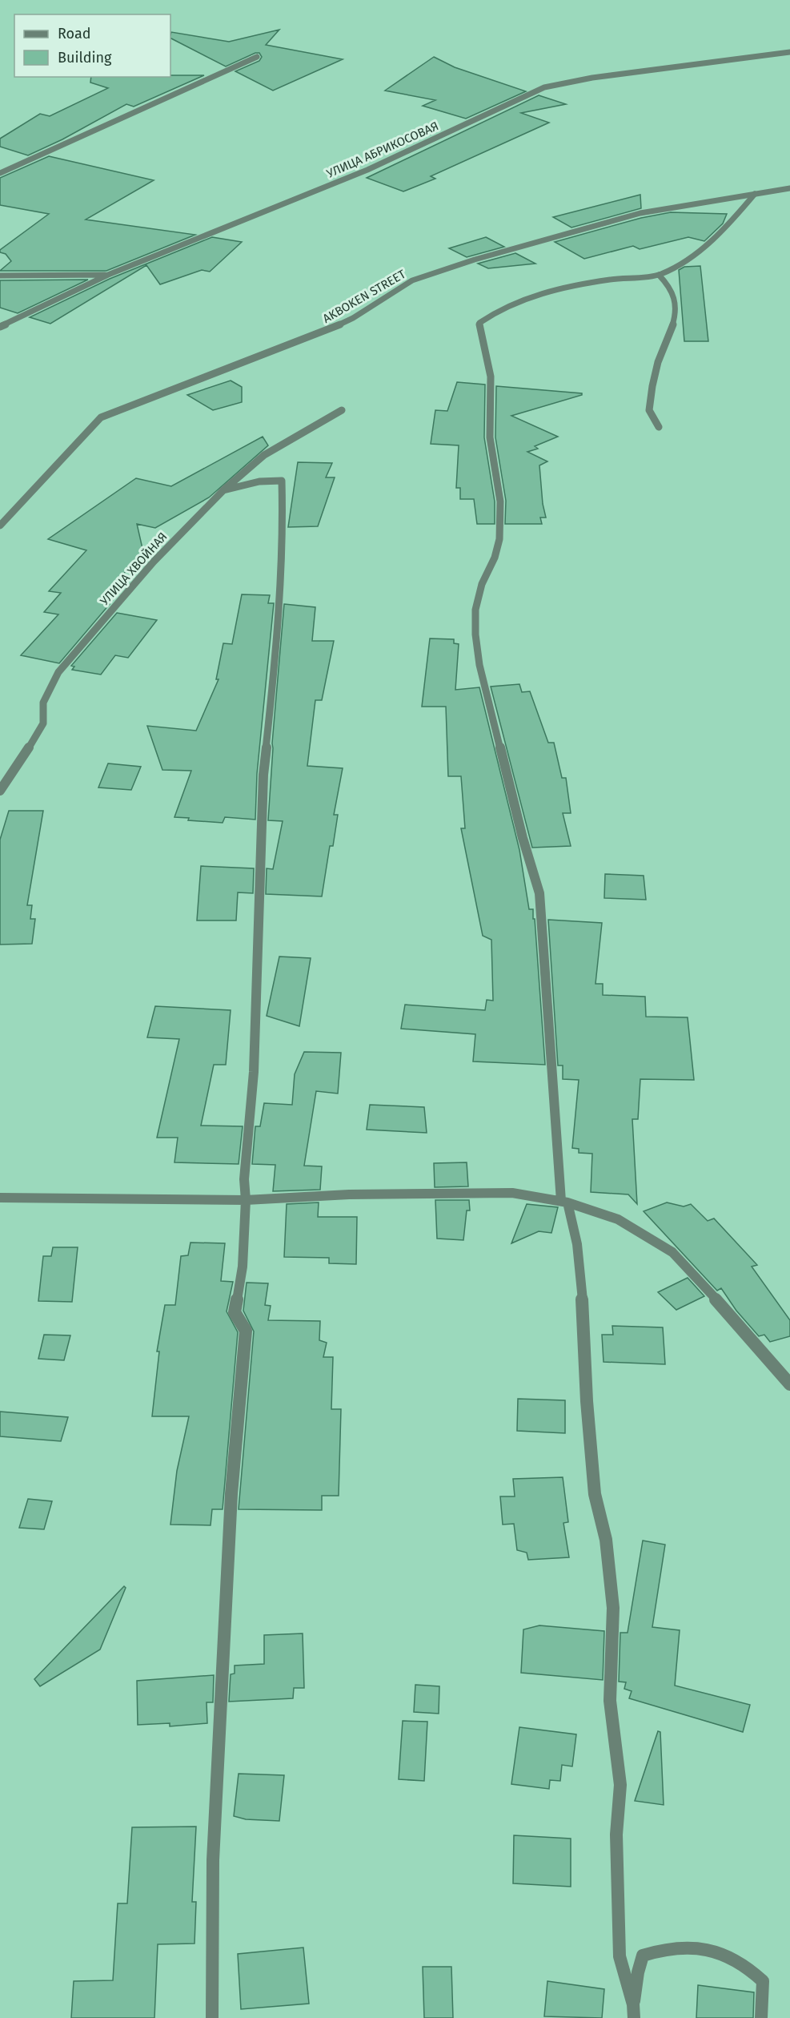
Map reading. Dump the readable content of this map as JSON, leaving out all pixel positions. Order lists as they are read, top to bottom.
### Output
{
  "streets": {
    "street": ["УЛИЦА АБРИКОСОВАЯ", "AKBOKEN STREET", "УЛИЦА ХВОЙНАЯ"]
  },
  "legend": ["Road", "Building"]
}
